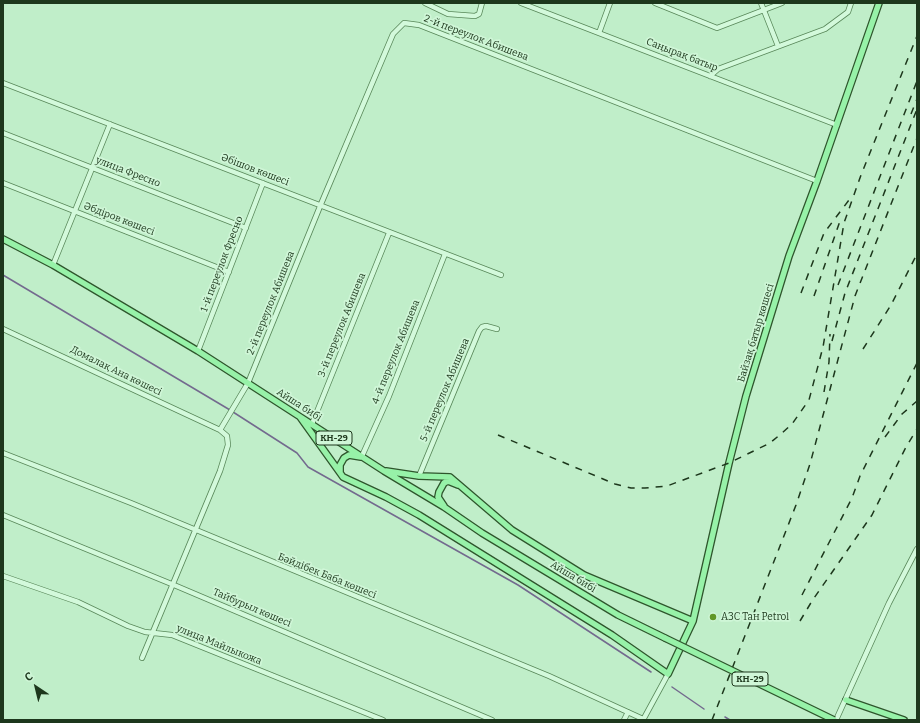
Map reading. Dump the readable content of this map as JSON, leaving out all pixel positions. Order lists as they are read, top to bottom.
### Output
{
  "streets": {
    "main road": ["Байзақ батыр көшесі", "Айша бибі", "КН-29"],
    "street": [
      "2-й переулок Абишева",
      "Саңырақ батыр",
      "Әбішов көшесі",
      "улица Фресно",
      "Әбдіров көшесі",
      "1-й переулок Фресно",
      "3-й переулок Абишева",
      "4-й переулок Абишева",
      "Домалақ Ана көшесі",
      "5-й переулок Абишева",
      "Бәйдібек Баба көшесі",
      "Тайбурыл көшесі",
      "улица Майлыкожа"
    ]
  },
  "crossings": [
    ["2-й переулок Абишева", "Әбішов көшесі"],
    ["2-й переулок Абишева", "Байзақ батыр көшесі"],
    ["2-й переулок Абишева", "Домалақ Ана көшесі"],
    ["2-й переулок Абишева", "Айша бибі"],
    ["Саңырақ батыр", "Байзақ батыр көшесі"],
    ["Әбішов көшесі", "1-й переулок Фресно"],
    ["Әбішов көшесі", "3-й переулок Абишева"],
    ["Әбішов көшесі", "4-й переулок Абишева"],
    ["улица Фресно", "1-й переулок Фресно"],
    ["Әбдіров көшесі", "1-й переулок Фресно"],
    ["1-й переулок Фресно", "Айша бибі"],
    ["3-й переулок Абишева", "Айша бибі"],
    ["4-й переулок Абишева", "Айша бибі"]
  ],
  "places": ["АЗС Тан Petrol"],
  "north": "top left"
}
